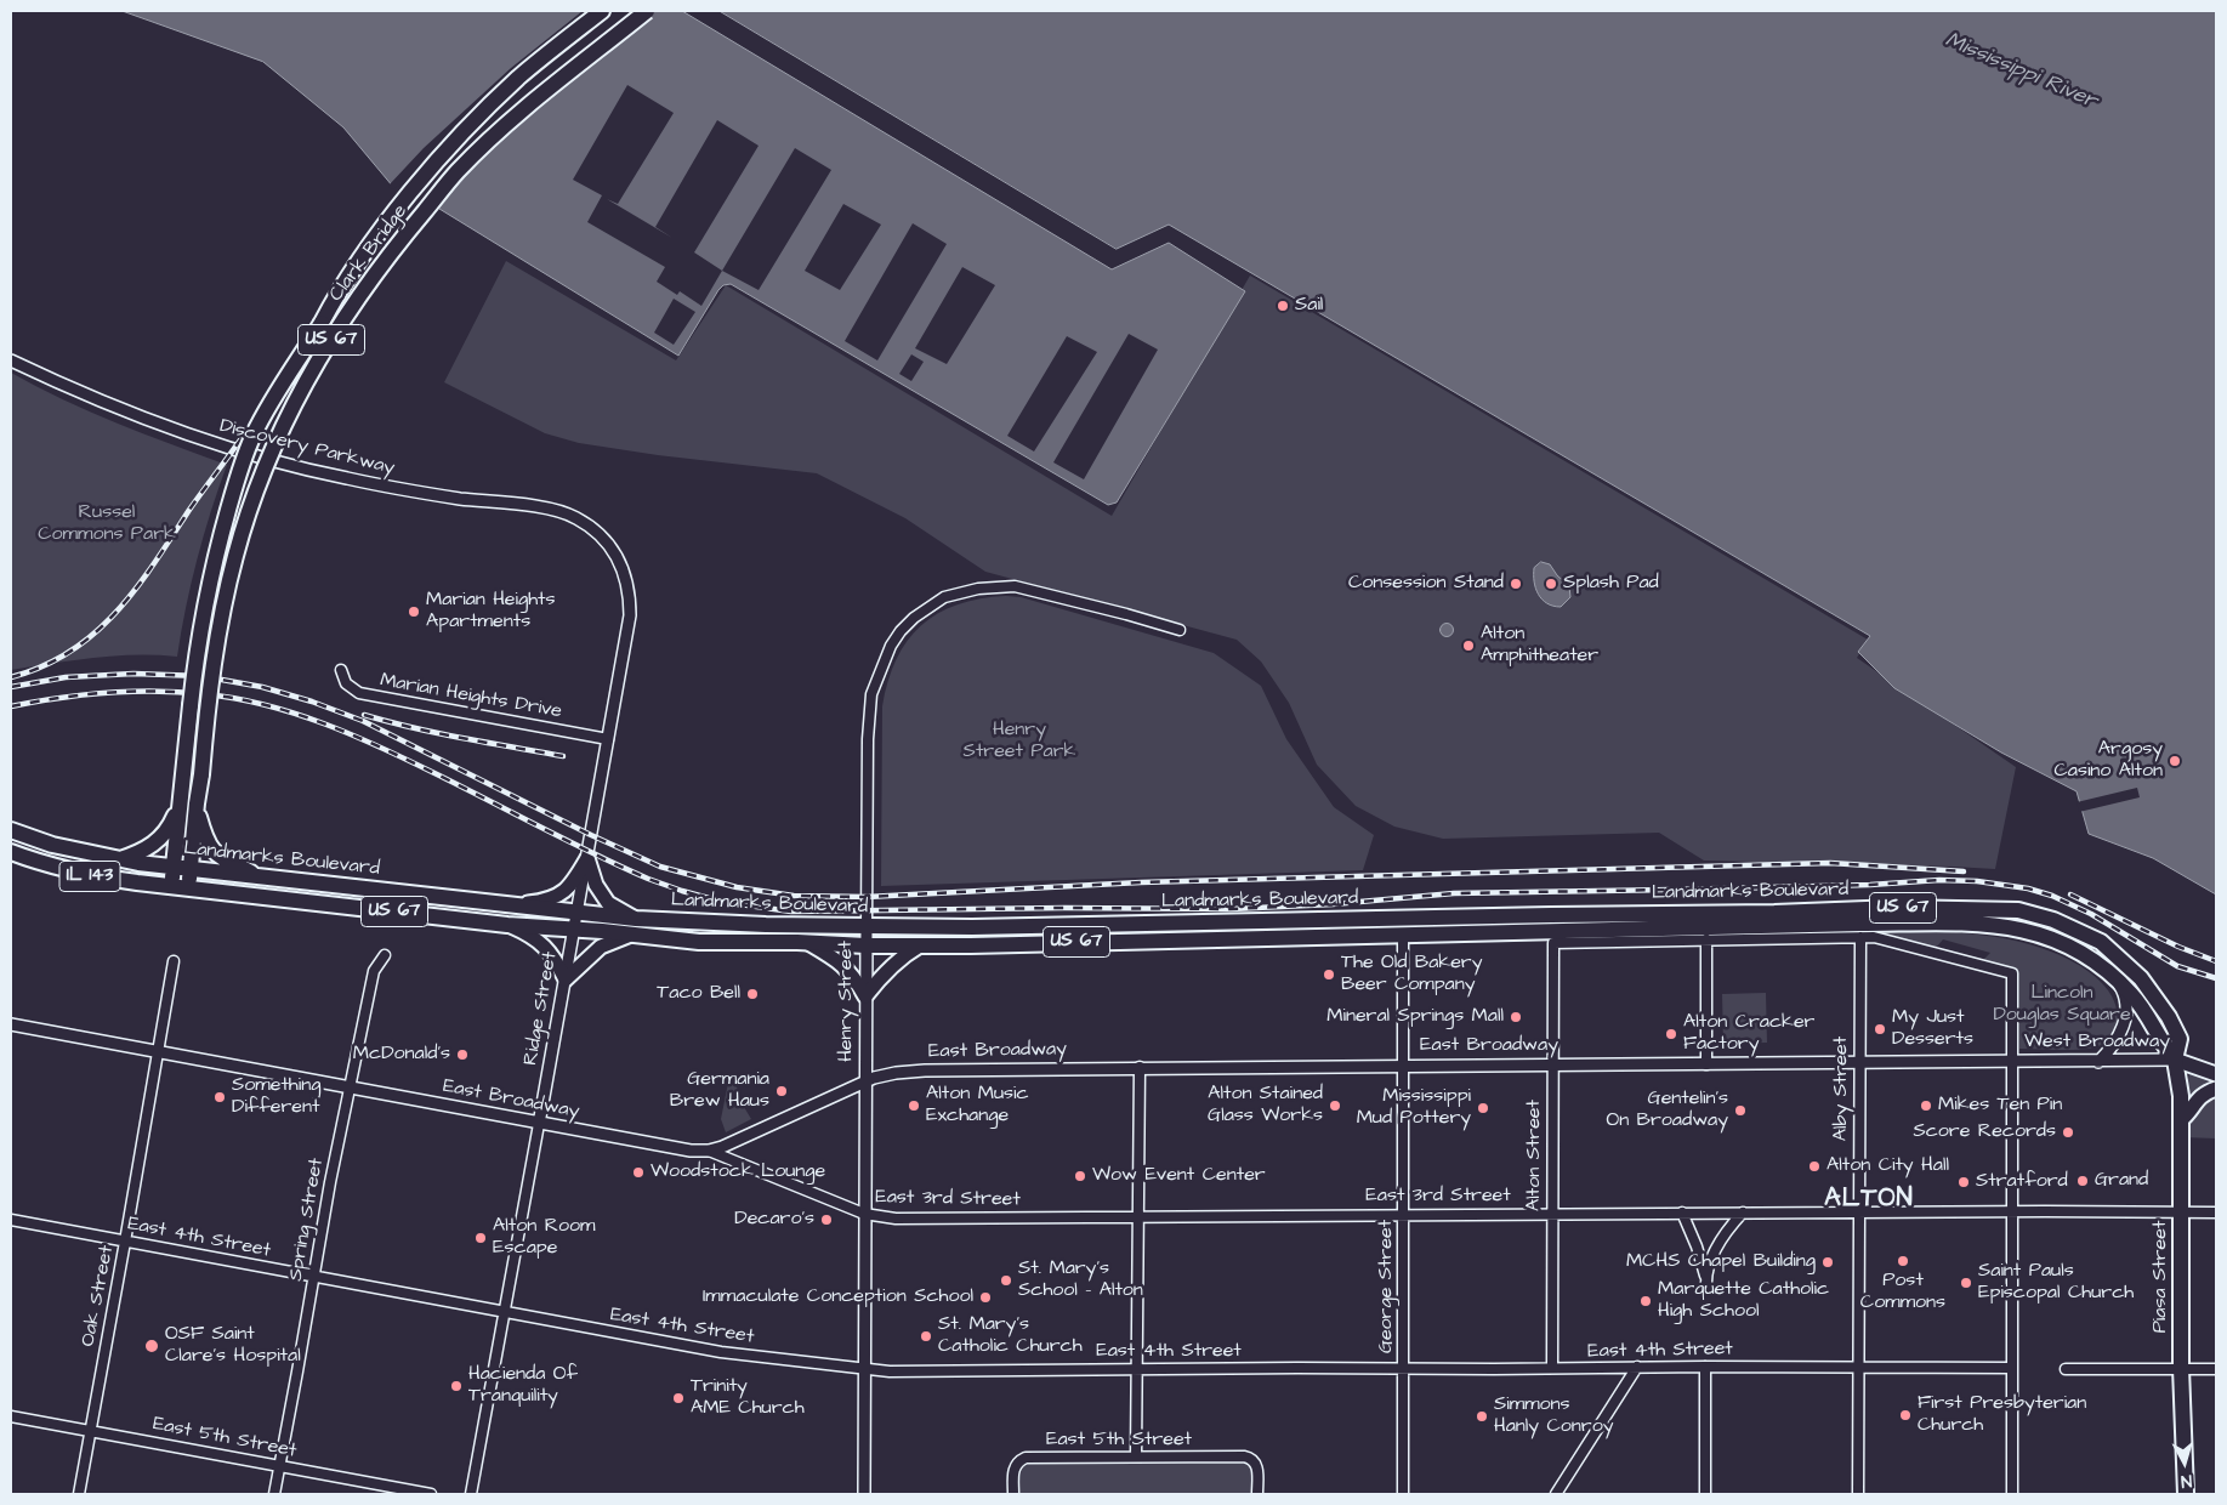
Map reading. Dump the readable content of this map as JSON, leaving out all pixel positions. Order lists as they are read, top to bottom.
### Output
{
  "streets": {
    "highway": [
      "Clark Bridge",
      "US 67",
      "Landmarks Boulevard",
      "IL 143",
      "Piasa Street"
    ],
    "main road": ["West Broadway"],
    "street": [
      "Discovery Parkway",
      "Marian Heights Drive",
      "Henry Street",
      "Ridge Street",
      "East Broadway",
      "Alby Street",
      "Alton Street",
      "East 3rd Street",
      "Spring Street",
      "East 4th Street",
      "George Street",
      "Oak Street",
      "East 5th Street"
    ]
  },
  "crossings": [
    ["Clark Bridge", "US 67"],
    ["US 67", "Landmarks Boulevard"],
    ["Discovery Parkway", "Ridge Street"],
    ["Marian Heights Drive", "Ridge Street"],
    ["Landmarks Boulevard", "Henry Street"],
    ["Landmarks Boulevard", "Ridge Street"],
    ["Landmarks Boulevard", "West Broadway"],
    ["Landmarks Boulevard", "Piasa Street"],
    ["Landmarks Boulevard", "George Street"],
    ["Henry Street", "East Broadway"],
    ["Henry Street", "East 3rd Street"],
    ["Henry Street", "East 4th Street"],
    ["Ridge Street", "East Broadway"],
    ["Ridge Street", "East 4th Street"],
    ["West Broadway", "East Broadway"],
    ["West Broadway", "Piasa Street"],
    ["East Broadway", "Alby Street"],
    ["East Broadway", "Alton Street"],
    ["East Broadway", "East 3rd Street"],
    ["East Broadway", "Spring Street"],
    ["East Broadway", "George Street"],
    ["East Broadway", "Oak Street"],
    ["Alby Street", "East 3rd Street"],
    ["Alby Street", "East 4th Street"],
    ["Alton Street", "East 3rd Street"],
    ["Alton Street", "East 4th Street"],
    ["East 3rd Street", "Piasa Street"],
    ["East 3rd Street", "George Street"],
    ["Spring Street", "East 4th Street"],
    ["Spring Street", "East 5th Street"],
    ["East 4th Street", "George Street"],
    ["East 4th Street", "Oak Street"],
    ["Oak Street", "East 5th Street"]
  ],
  "districts": ["ALTON"],
  "water": ["Mississippi River"],
  "parks": ["Russel Commons Park", "Henry Street Park", "Lincoln Douglas Square"],
  "places": [
    "Sail",
    "Consession Stand",
    "Splash Pad",
    "Marian Heights Apartments",
    "Alton Amphitheater",
    "Argosy Casino Alton",
    "The Old Bakery Beer Company",
    "Taco Bell",
    "Mineral Springs Mall",
    "My Just Desserts",
    "Alton Cracker Factory",
    "McDonald's",
    "Germania Brew Haus",
    "Something Different",
    "Alton Music Exchange",
    "Alton Stained Glass Works",
    "Mikes Ten Pin",
    "Mississippi Mud Pottery",
    "Gentelin's On Broadway",
    "Score Records",
    "Alton City Hall",
    "Woodstock Lounge",
    "Wow Event Center",
    "Grand",
    "Stratford",
    "Decaro’s",
    "Alton Room Escape",
    "Post Commons",
    "MCHS Chapel Building",
    "St. Mary's School - Alton",
    "Saint Pauls Episcopal Church",
    "Immaculate Conception School",
    "Marquette Catholic High School",
    "St. Mary's Catholic Church",
    "OSF Saint Clare's Hospital",
    "Hacienda Of Tranquility",
    "Trinity AME Church",
    "First Presbyterian Church",
    "Simmons Hanly Conroy"
  ],
  "north": "bottom"
}
